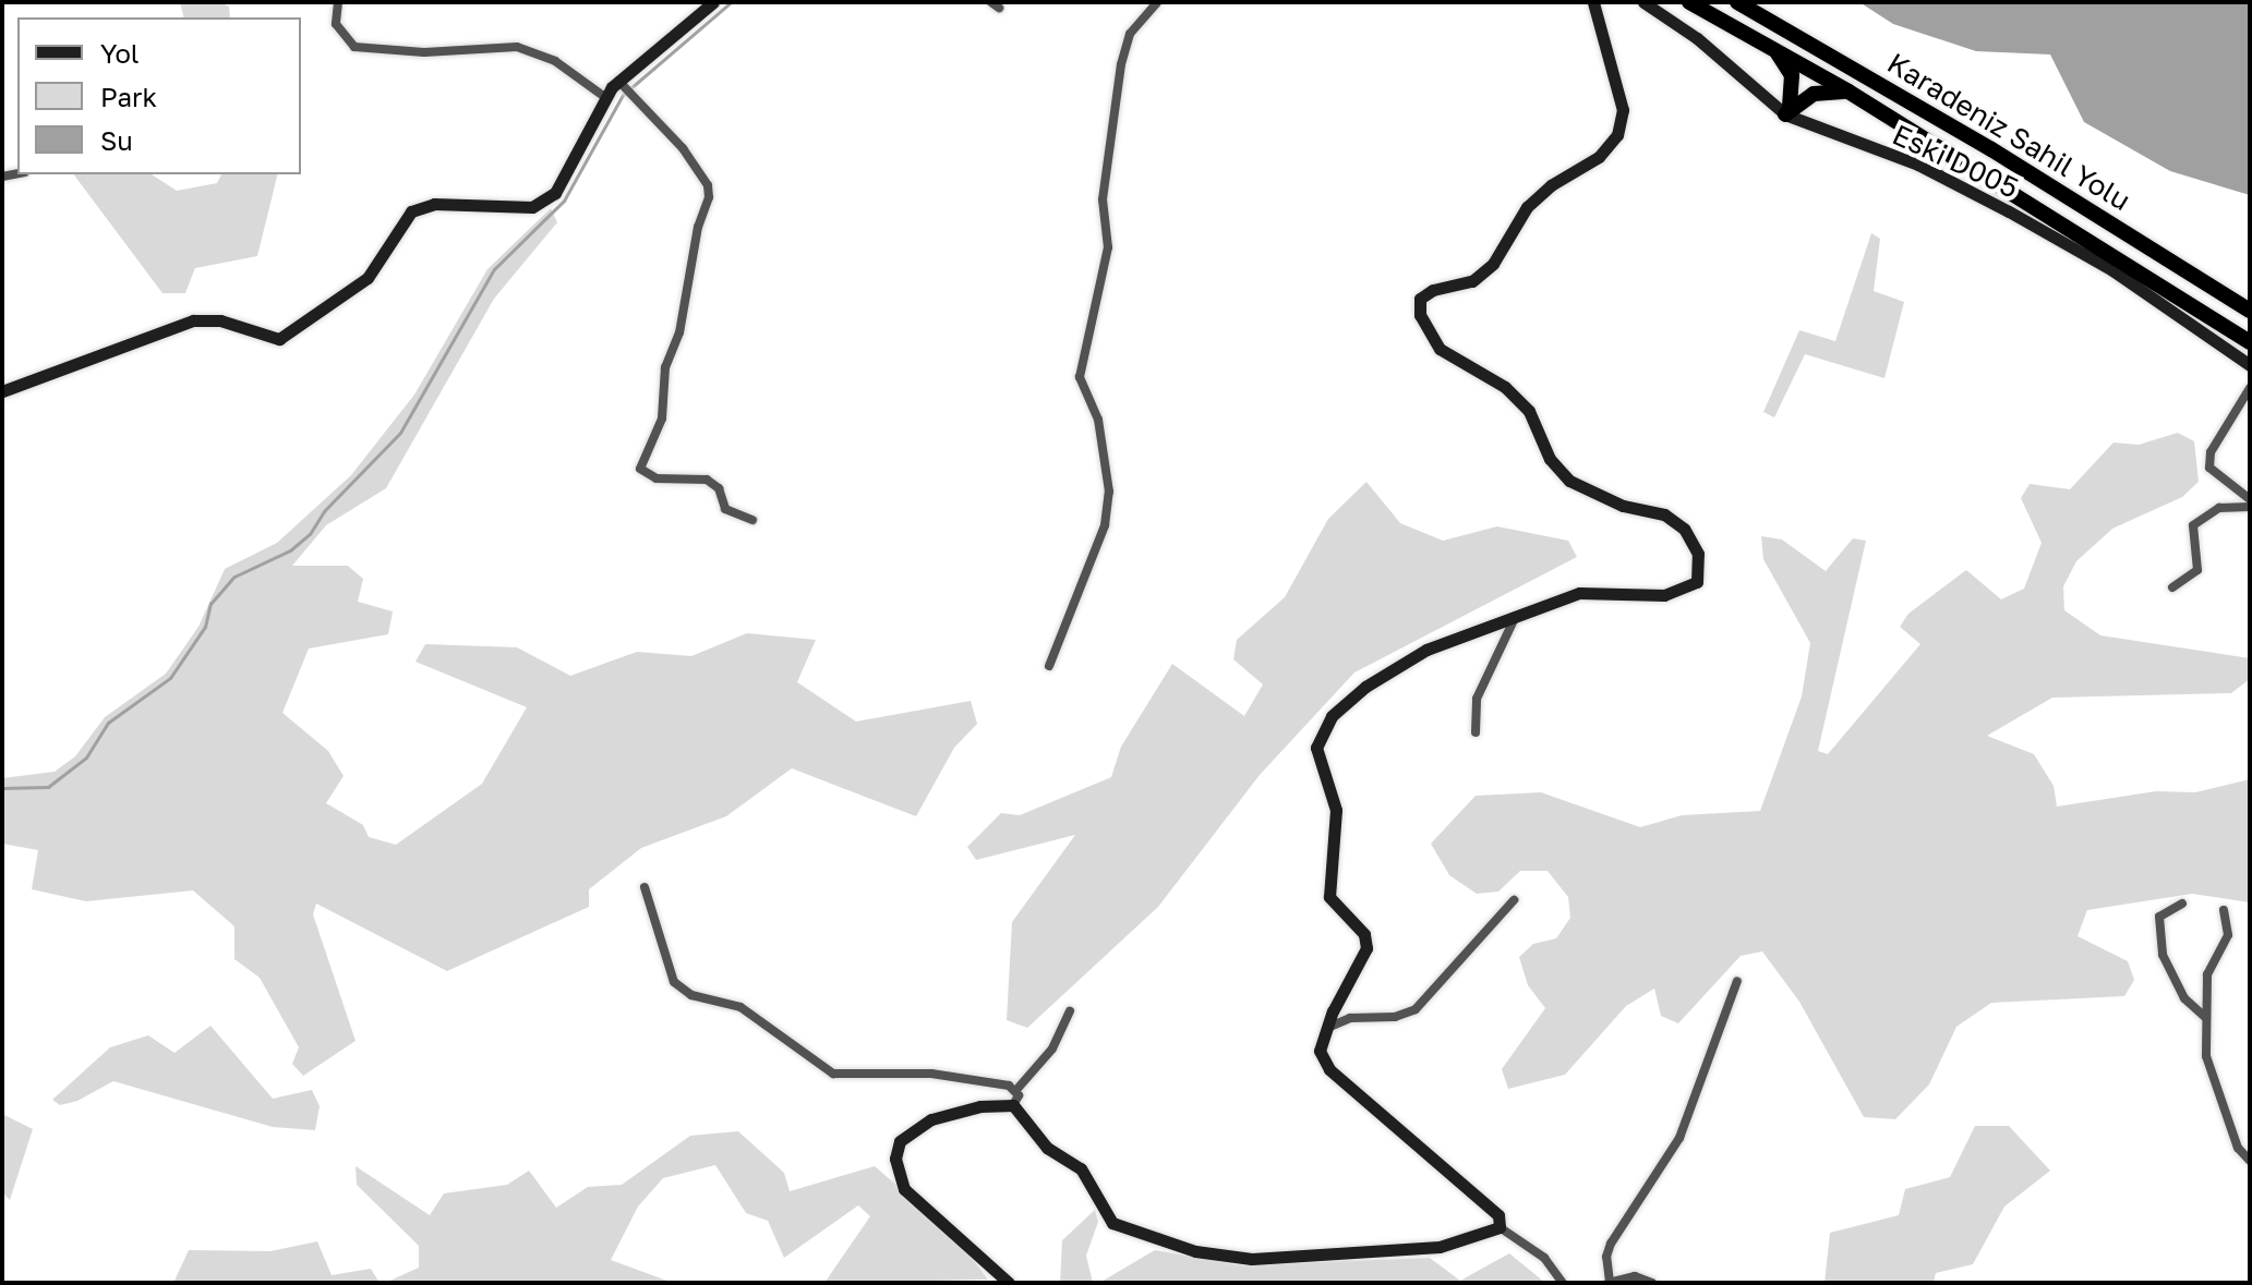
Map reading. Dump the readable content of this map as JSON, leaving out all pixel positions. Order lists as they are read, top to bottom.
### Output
{
  "streets": {
    "highway": ["Karadeniz Sahil Yolu"],
    "street": ["Eski D005"]
  },
  "legend": ["Yol", "Park", "Su"]
}
